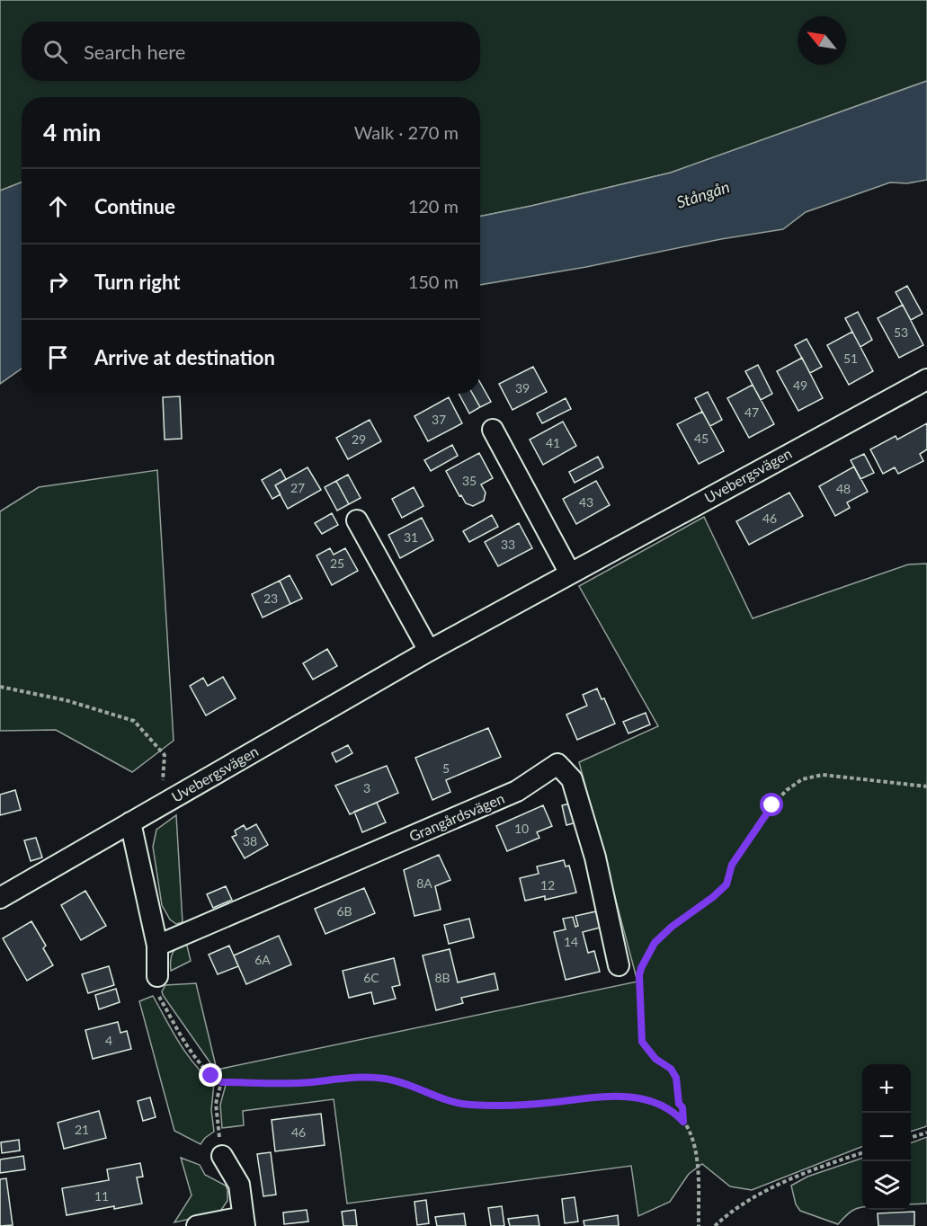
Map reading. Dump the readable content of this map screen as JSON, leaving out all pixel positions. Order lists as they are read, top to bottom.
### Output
{
  "streets": {
    "street": ["Uvebergsvägen", "Grangårdsvägen"]
  },
  "water": ["Stångån"],
  "house_numbers": [
    "53",
    "51",
    "49",
    "39",
    "47",
    "37",
    "45",
    "29",
    "41",
    "35",
    "27",
    "48",
    "43",
    "46",
    "31",
    "33",
    "25",
    "23",
    "5",
    "3",
    "10",
    "38",
    "8A",
    "12",
    "6B",
    "14",
    "6A",
    "6C",
    "8B",
    "4",
    "21",
    "46",
    "11"
  ],
  "north": "top left",
  "page": {
    "search": "Search here",
    "heading": ["4 min", "Walk · 270 m"],
    "list": [
      ["Continue", "120 m"],
      ["Turn right", "150 m"],
      "Arrive at destination"
    ],
    "map_buttons": ["+", "−"]
  }
}
